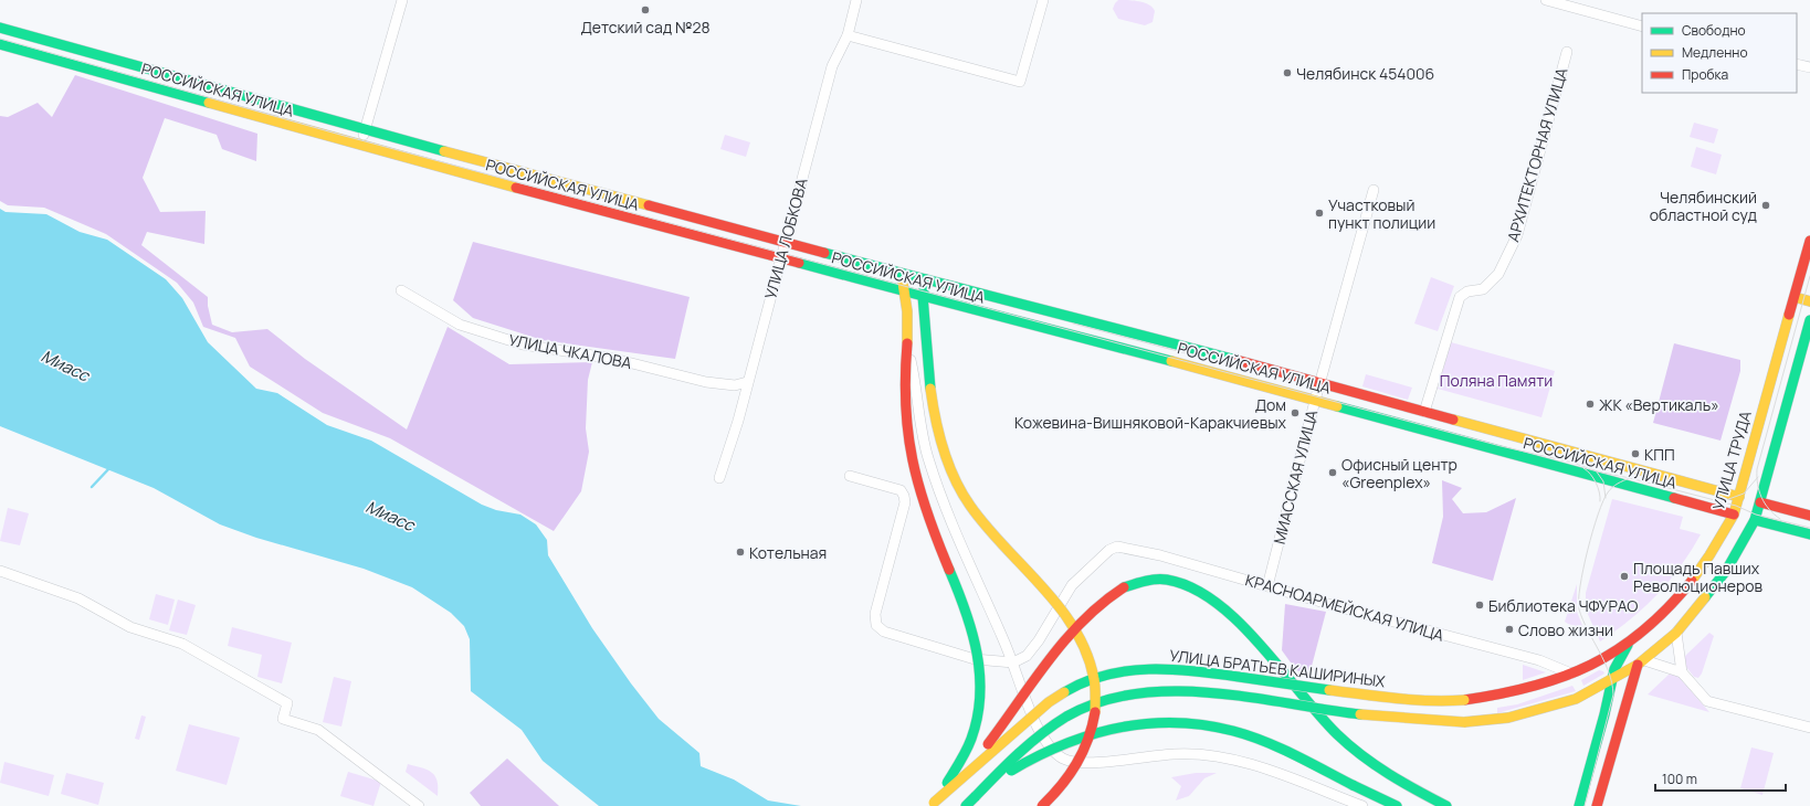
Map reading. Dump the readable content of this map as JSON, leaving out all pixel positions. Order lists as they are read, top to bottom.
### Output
{
  "streets": {
    "main road": ["РОССИЙСКАЯ УЛИЦА", "УЛИЦА ТРУДА", "УЛИЦА БРАТЬЕВ КАШИРИНЫХ"],
    "street": [
      "АРХИТЕКТОРНАЯ УЛИЦА",
      "УЛИЦА ЛОБКОВА",
      "УЛИЦА ЧКАЛОВА",
      "МИАССКАЯ УЛИЦА",
      "КРАСНОАРМЕЙСКАЯ УЛИЦА"
    ]
  },
  "crossings": [
    ["РОССИЙСКАЯ УЛИЦА", "АРХИТЕКТОРНАЯ УЛИЦА"],
    ["РОССИЙСКАЯ УЛИЦА", "УЛИЦА ЛОБКОВА"],
    ["РОССИЙСКАЯ УЛИЦА", "УЛИЦА ТРУДА"],
    ["РОССИЙСКАЯ УЛИЦА", "МИАССКАЯ УЛИЦА"],
    ["УЛИЦА ЛОБКОВА", "УЛИЦА ЧКАЛОВА"],
    ["УЛИЦА ТРУДА", "УЛИЦА БРАТЬЕВ КАШИРИНЫХ"],
    ["МИАССКАЯ УЛИЦА", "КРАСНОАРМЕЙСКАЯ УЛИЦА"],
    ["КРАСНОАРМЕЙСКАЯ УЛИЦА", "УЛИЦА БРАТЬЕВ КАШИРИНЫХ"]
  ],
  "water": ["Миасс"],
  "parks": ["Поляна Памяти"],
  "places": [
    "Детский сад №28",
    "Челябинск 454006",
    "Челябинский областной суд",
    "Участковый пункт полиции",
    "ЖК «Вертикаль»",
    "Дом Кожевина-Вишняковой-Каракчиевых",
    "КПП",
    "Офисный центр «Greenplex»",
    "Котельная",
    "Площадь Павших Революционеров",
    "Библиотека ЧФУРАО",
    "Слово жизни"
  ],
  "legend": ["Свободно", "Медленно", "Пробка"],
  "scale_bar": "100 m"
}
